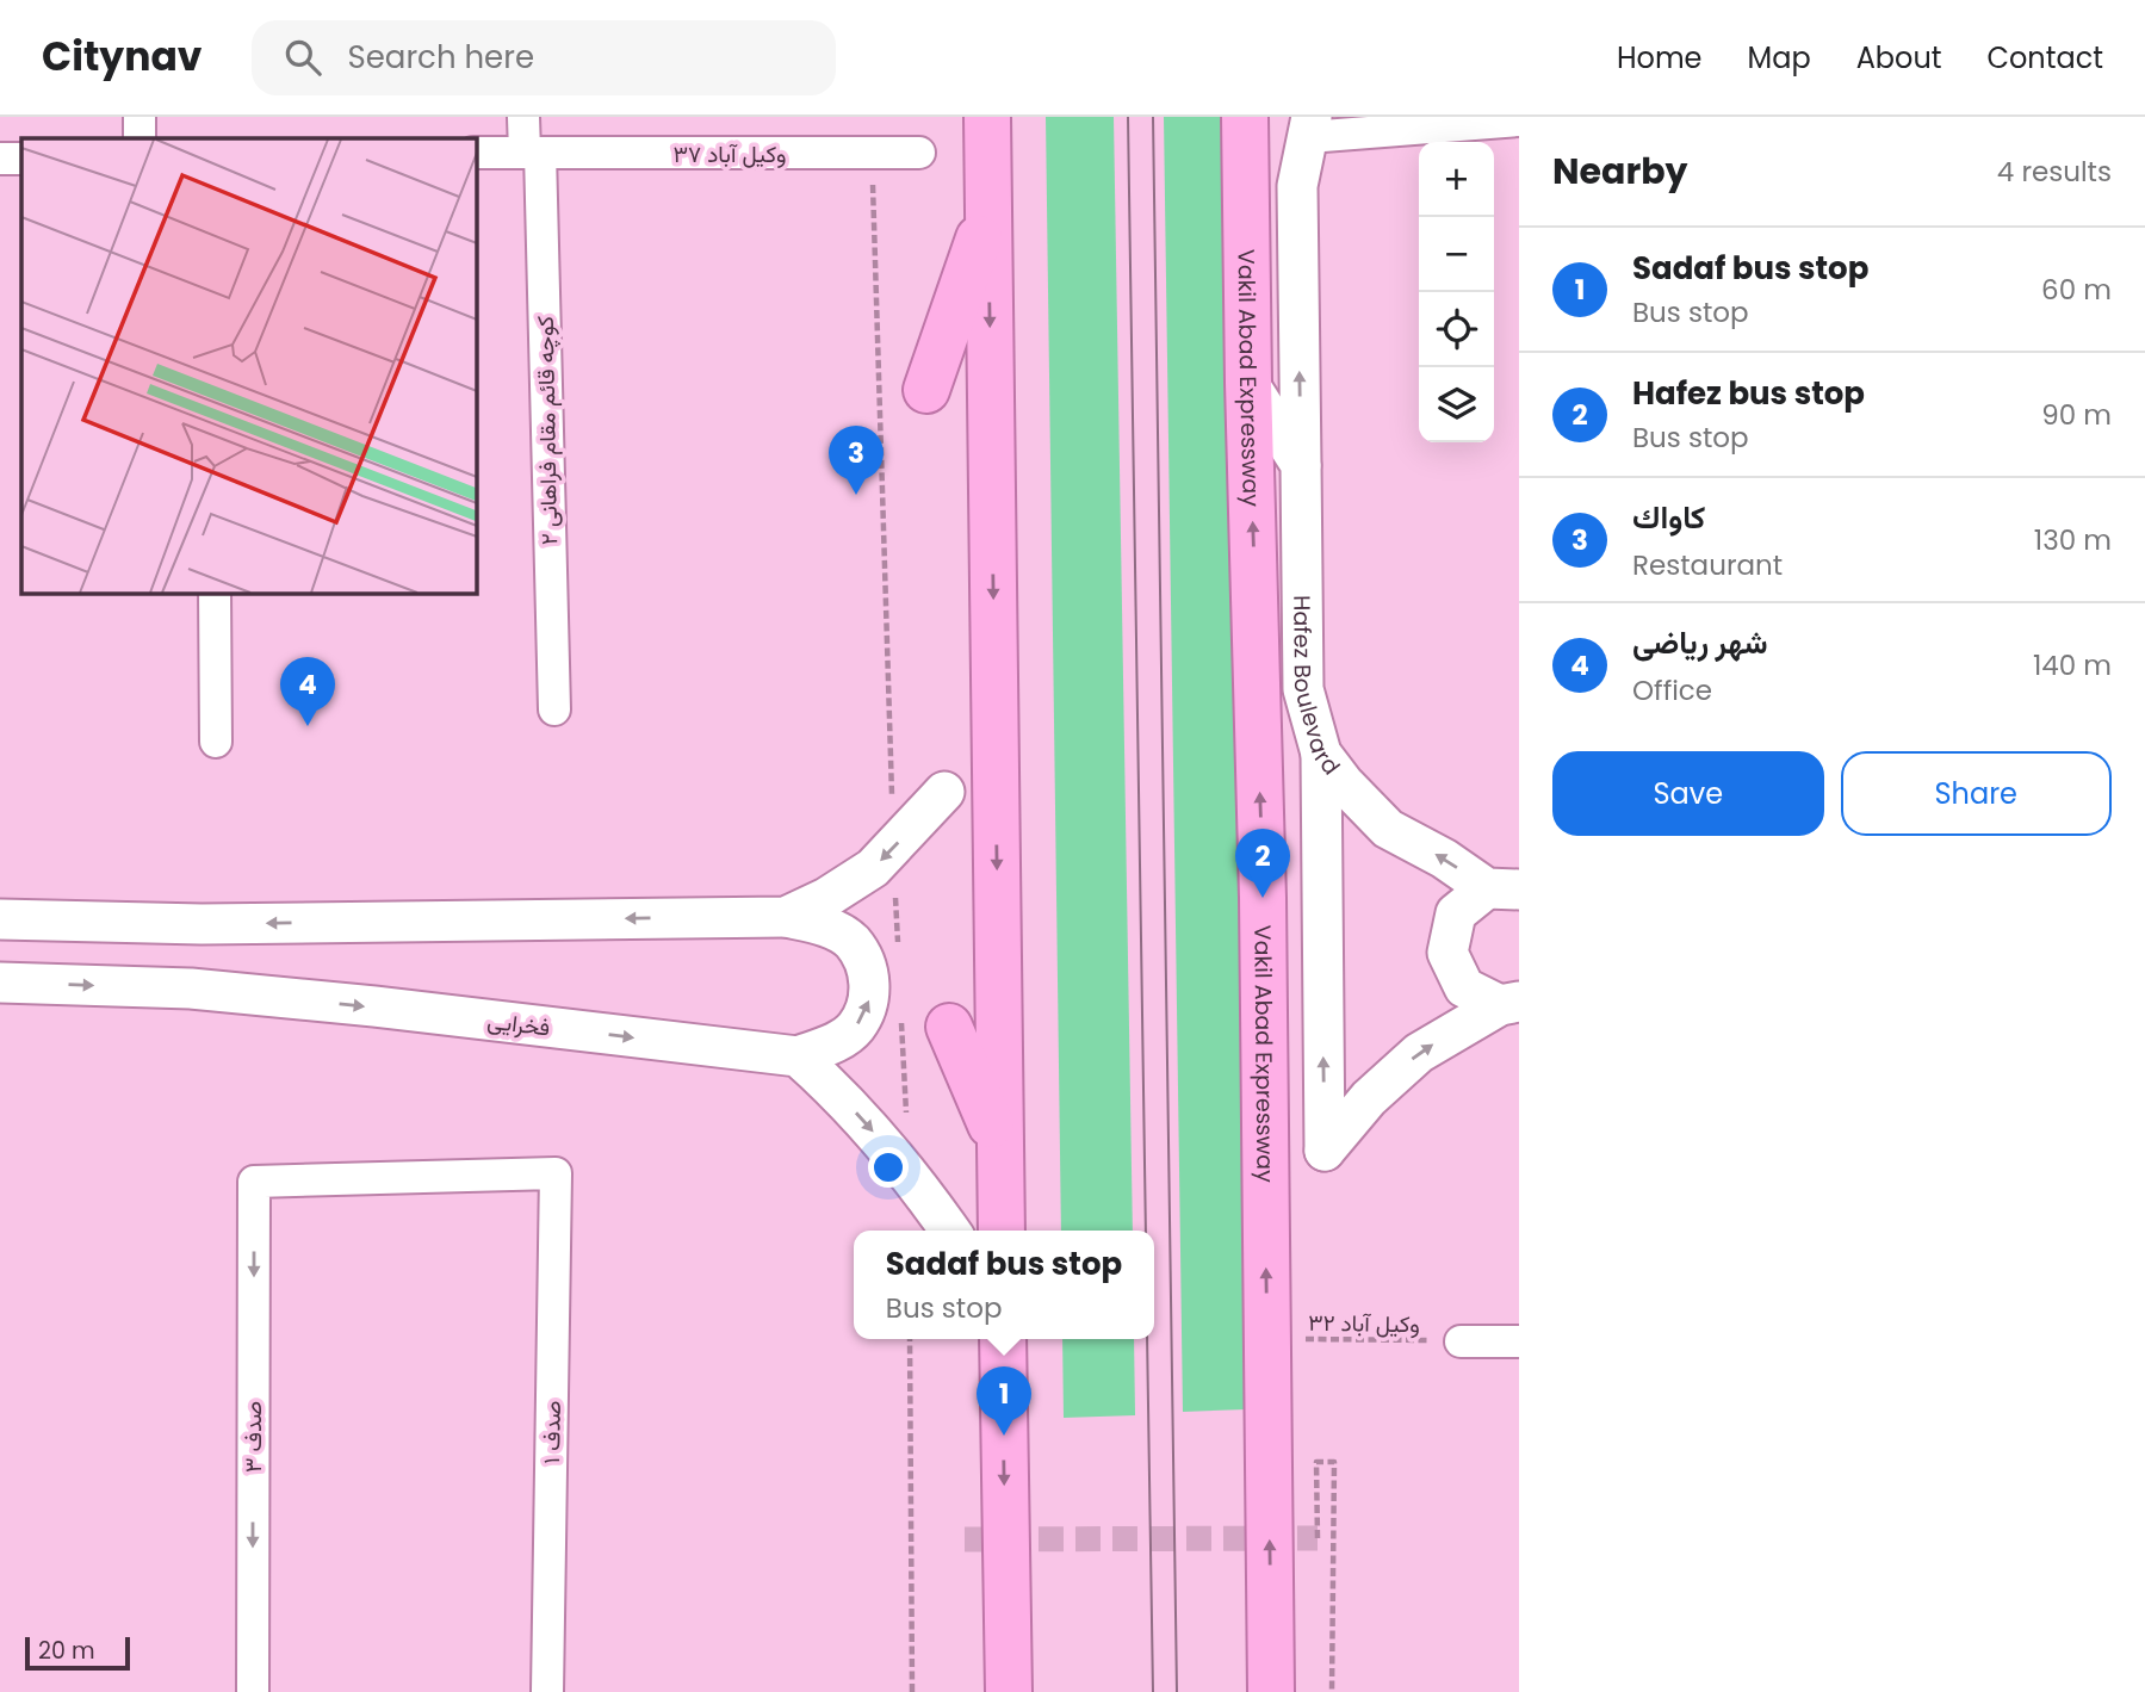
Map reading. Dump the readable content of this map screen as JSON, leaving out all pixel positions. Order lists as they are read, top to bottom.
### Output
{
  "streets": {
    "highway": ["Vakil Abad Expressway"],
    "street": [
      "۳۷ وکیل آباد",
      "کوچه قائم مقام فراهانی ۲",
      "Hafez Boulevard",
      "فخرایی",
      "صدف ۱",
      "صدف ۳"
    ],
    "path": ["وکیل آباد ۳۲"]
  },
  "crossings": [
    ["۳۷ وکیل آباد", "کوچه قائم مقام فراهانی ۲"],
    ["Vakil Abad Expressway", "وکیل آباد ۳۲"],
    ["صدف ۱", "صدف ۳"]
  ],
  "one_way": ["Hafez Boulevard"],
  "scale_bar": "20 m",
  "page": {
    "header": "Citynav",
    "search": "Search here",
    "nav": [
      "Home",
      "Map",
      "About",
      "Contact"
    ],
    "heading": ["Nearby", "4 results"],
    "map_buttons": ["+", "−"],
    "list": [
      {
        "mark": "1",
        "name": "Sadaf bus stop",
        "note": "Bus stop",
        "value": "60 m"
      },
      {
        "mark": "2",
        "name": "Hafez bus stop",
        "note": "Bus stop",
        "value": "90 m"
      },
      {
        "mark": "3",
        "name": "كاواك",
        "note": "Restaurant",
        "value": "130 m"
      },
      {
        "mark": "4",
        "name": "شهر ریاضی",
        "note": "Office",
        "value": "140 m"
      }
    ],
    "pins": [
      "3",
      "4",
      "2",
      "1"
    ],
    "buttons": ["Save", "Share"],
    "popup": ["Sadaf bus stop", "Bus stop"],
    "scale": "20 m"
  }
}
